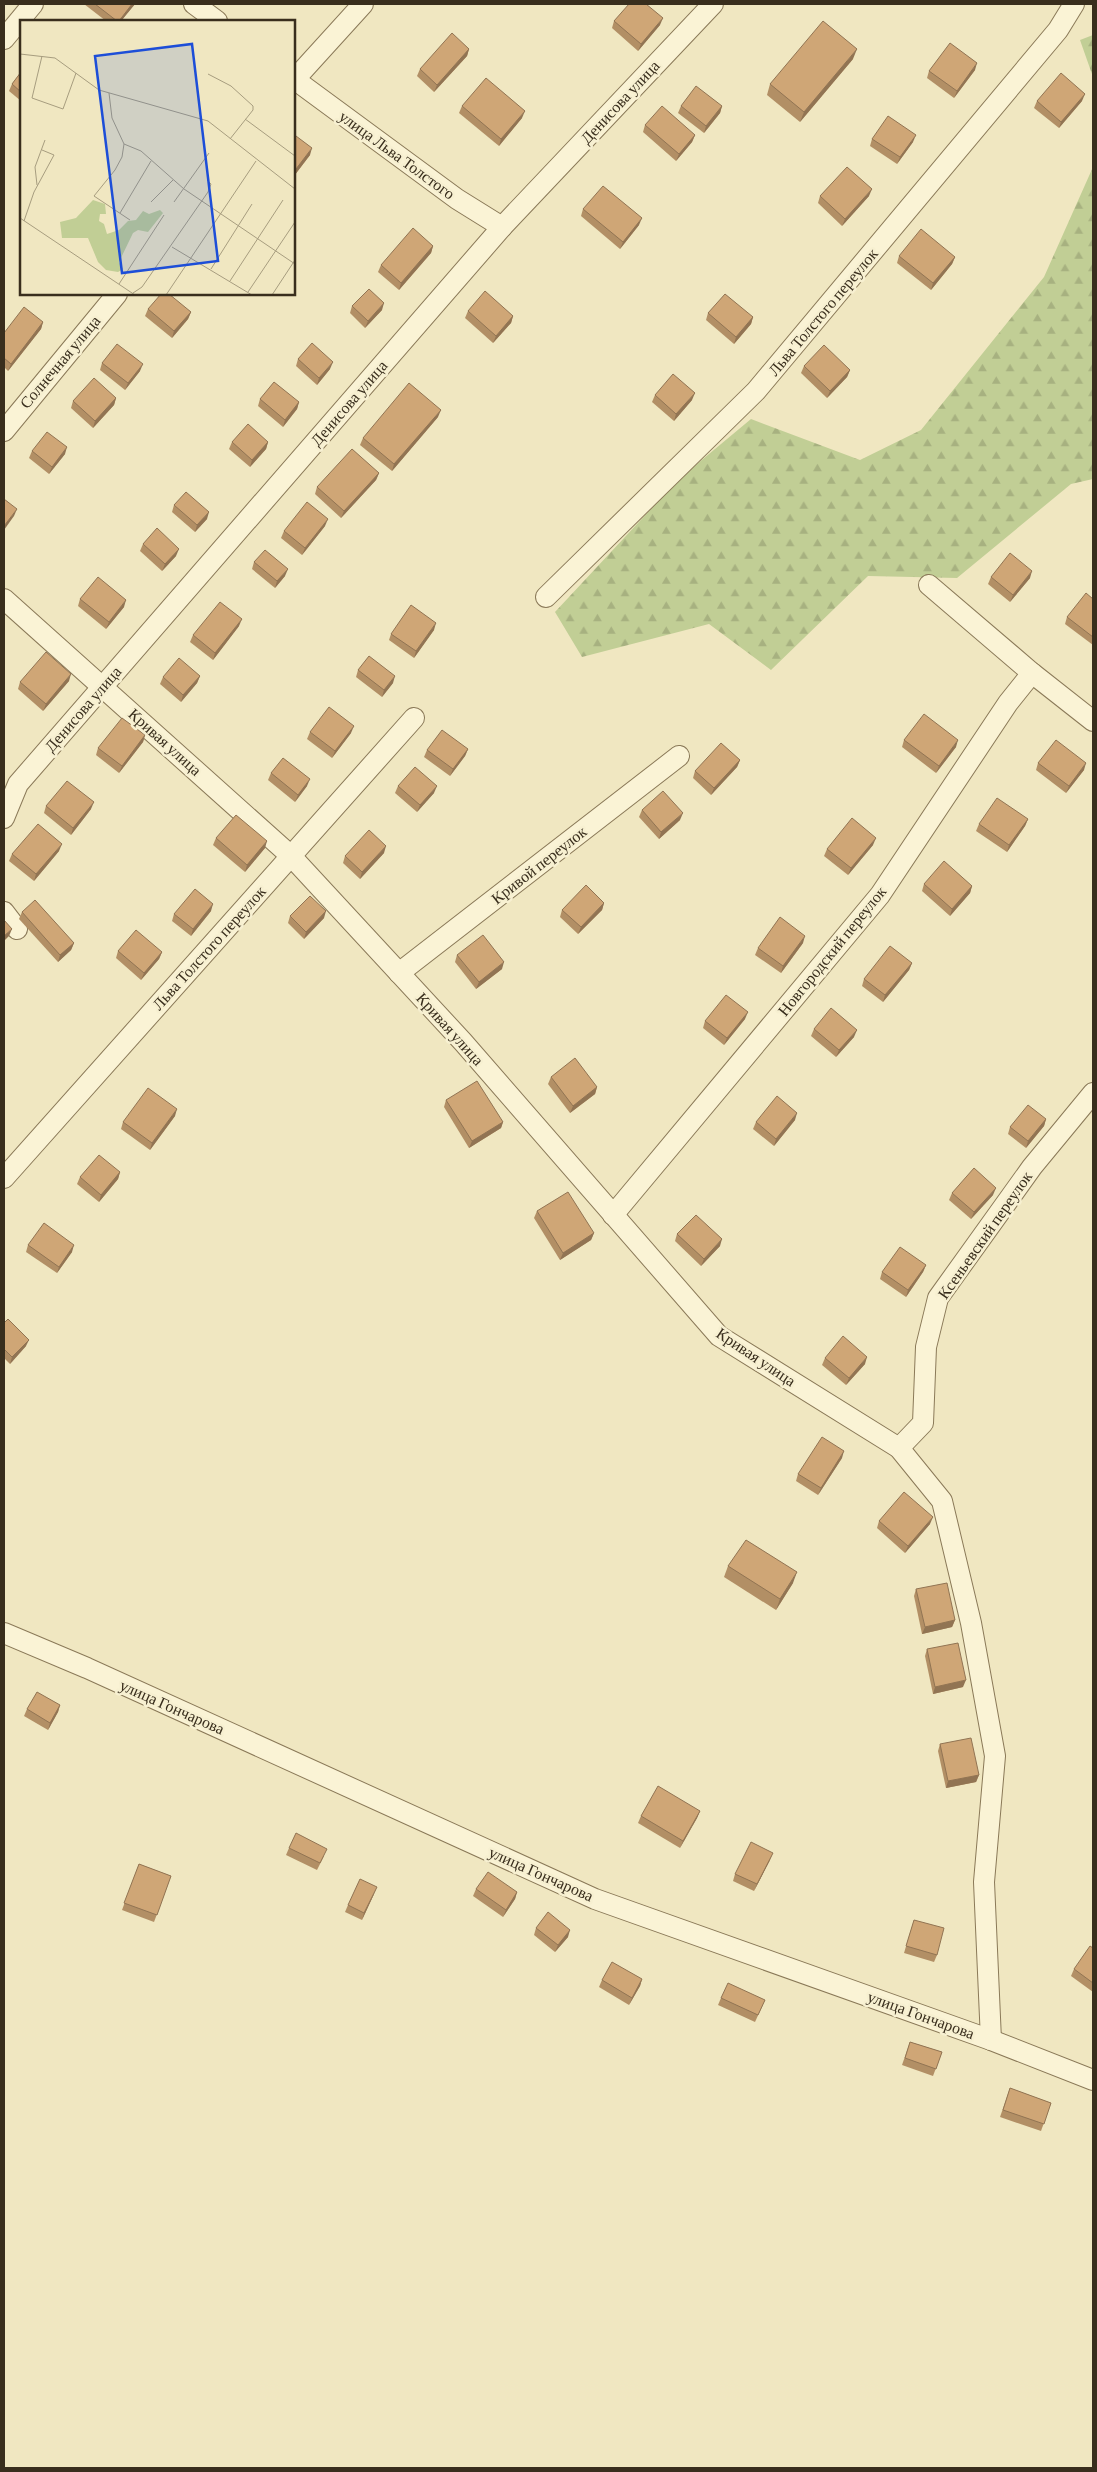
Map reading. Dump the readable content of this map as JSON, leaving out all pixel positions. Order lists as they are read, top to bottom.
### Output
{
  "streets": {
    "street": [
      "Денисова улица",
      "улица Льва Толстого",
      "Льва Толстого переулок",
      "Солнечная улица",
      "Кривая улица",
      "Кривой переулок",
      "Новгородский переулок",
      "Ксеньевский переулок",
      "улица Гончарова"
    ]
  },
  "crossings": [
    ["Денисова улица", "улица Льва Толстого"],
    ["Денисова улица", "Кривая улица"],
    ["Льва Толстого переулок", "Кривая улица"],
    ["Кривая улица", "Кривой переулок"],
    ["Кривая улица", "Новгородский переулок"],
    ["Кривая улица", "Ксеньевский переулок"],
    ["Кривая улица", "улица Гончарова"]
  ]
}
